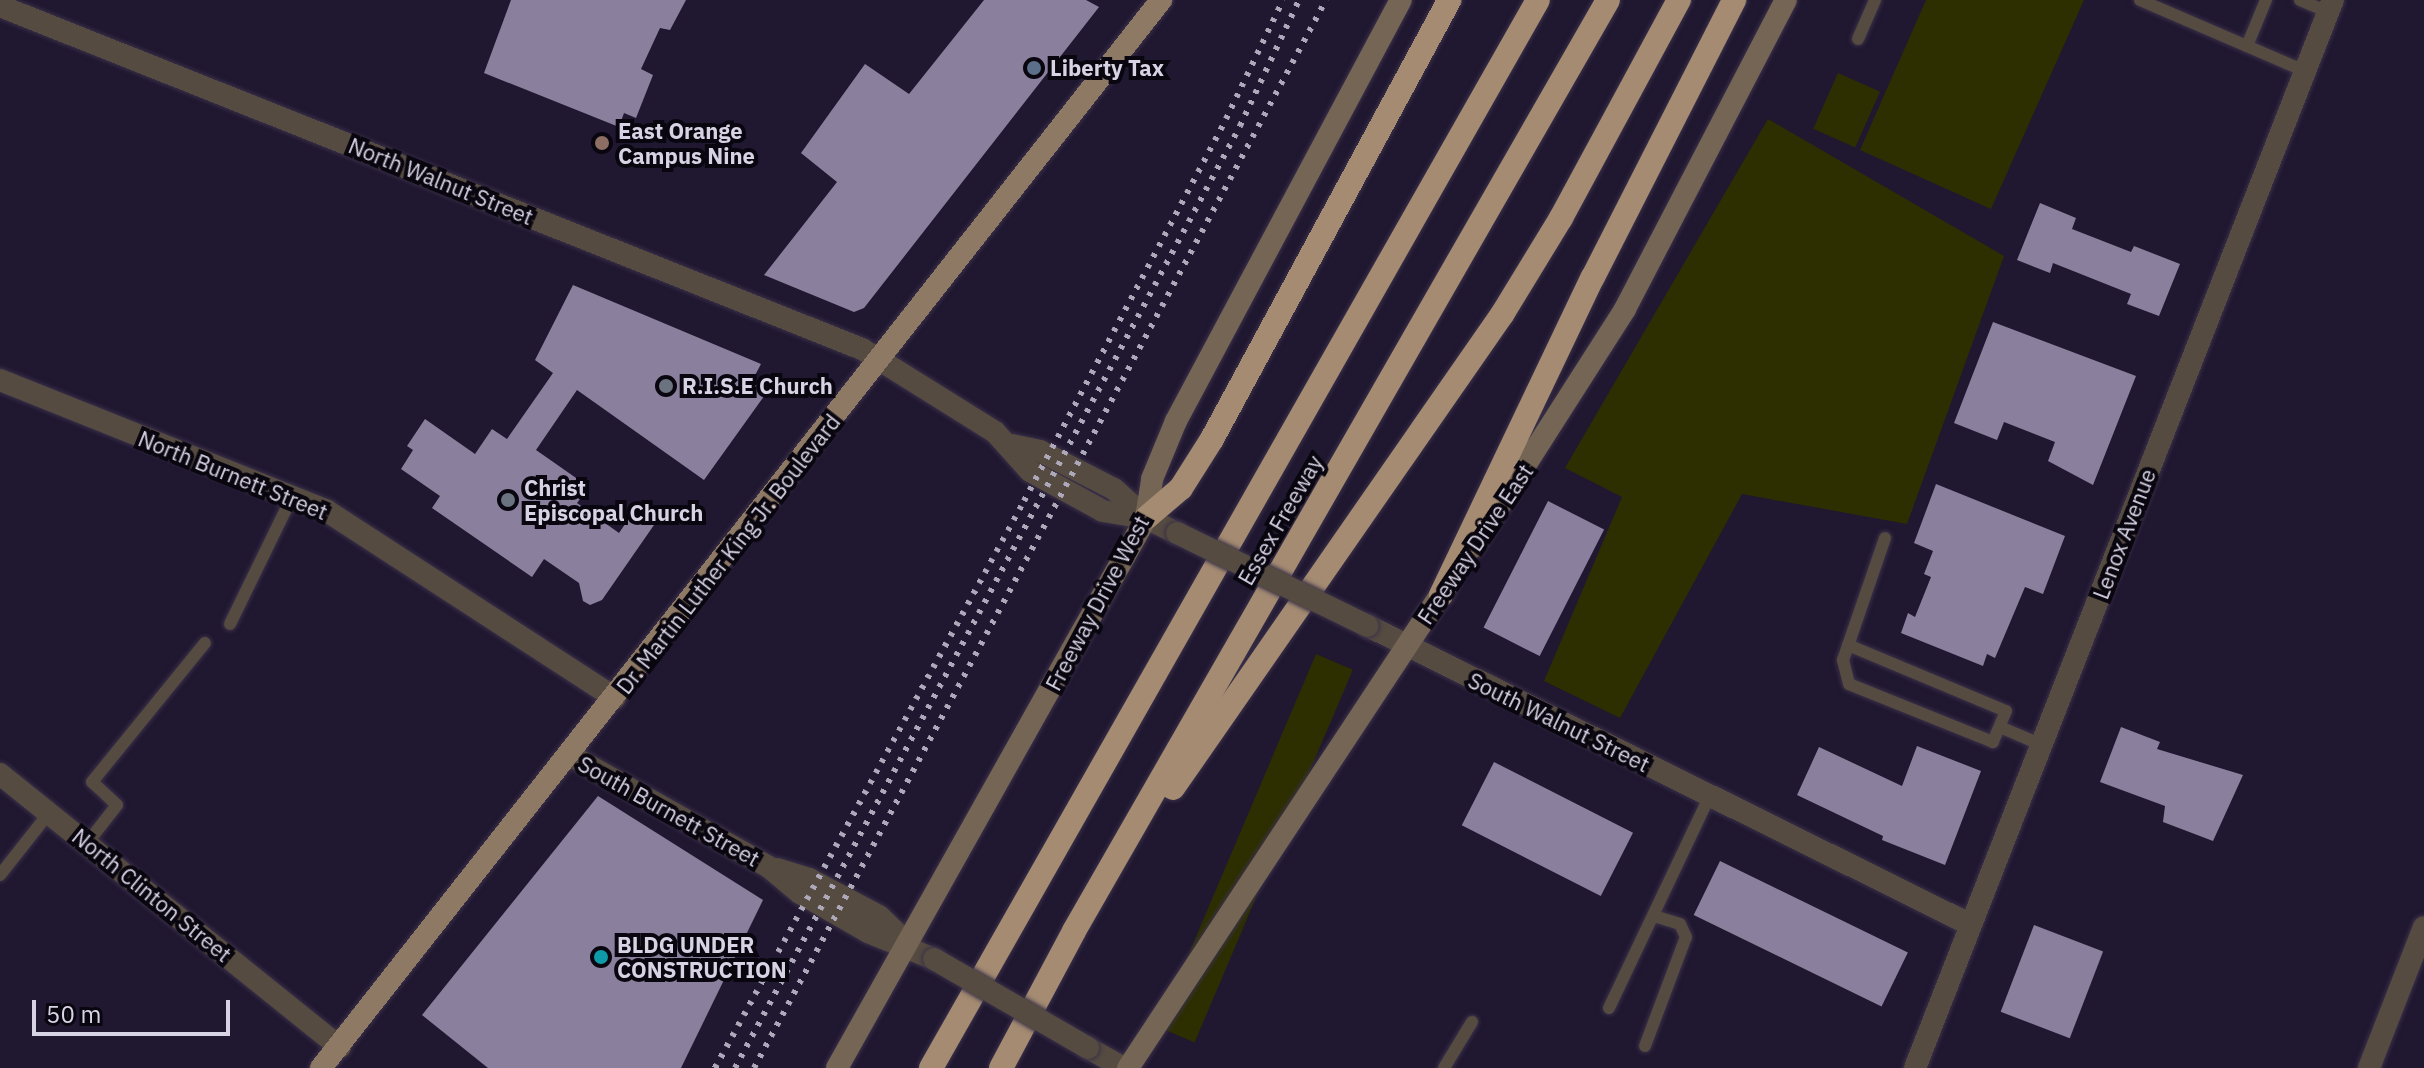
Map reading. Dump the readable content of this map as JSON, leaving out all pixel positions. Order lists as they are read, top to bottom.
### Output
{
  "streets": {
    "highway": ["Essex Freeway"],
    "main road": ["Freeway Drive East", "Dr. Martin Luther King Jr. Boulevard", "Freeway Drive West"],
    "street": [
      "North Walnut Street",
      "North Burnett Street",
      "Lenox Avenue",
      "South Walnut Street",
      "South Burnett Street",
      "North Clinton Street"
    ]
  },
  "crossings": [
    ["North Walnut Street", "Dr. Martin Luther King Jr. Boulevard"],
    ["North Walnut Street", "South Walnut Street"],
    ["North Burnett Street", "Dr. Martin Luther King Jr. Boulevard"],
    ["Lenox Avenue", "South Walnut Street"],
    ["Freeway Drive East", "South Walnut Street"],
    ["Freeway Drive East", "South Burnett Street"],
    ["Dr. Martin Luther King Jr. Boulevard", "South Walnut Street"],
    ["Dr. Martin Luther King Jr. Boulevard", "South Burnett Street"],
    ["Dr. Martin Luther King Jr. Boulevard", "North Clinton Street"],
    ["Freeway Drive West", "South Walnut Street"],
    ["Freeway Drive West", "South Burnett Street"]
  ],
  "places": [
    "Liberty Tax",
    "East Orange Campus Nine",
    "R.I.S.E Church",
    "Christ Episcopal Church",
    "BLDG UNDER CONSTRUCTION"
  ],
  "scale_bar": "50 m"
}
